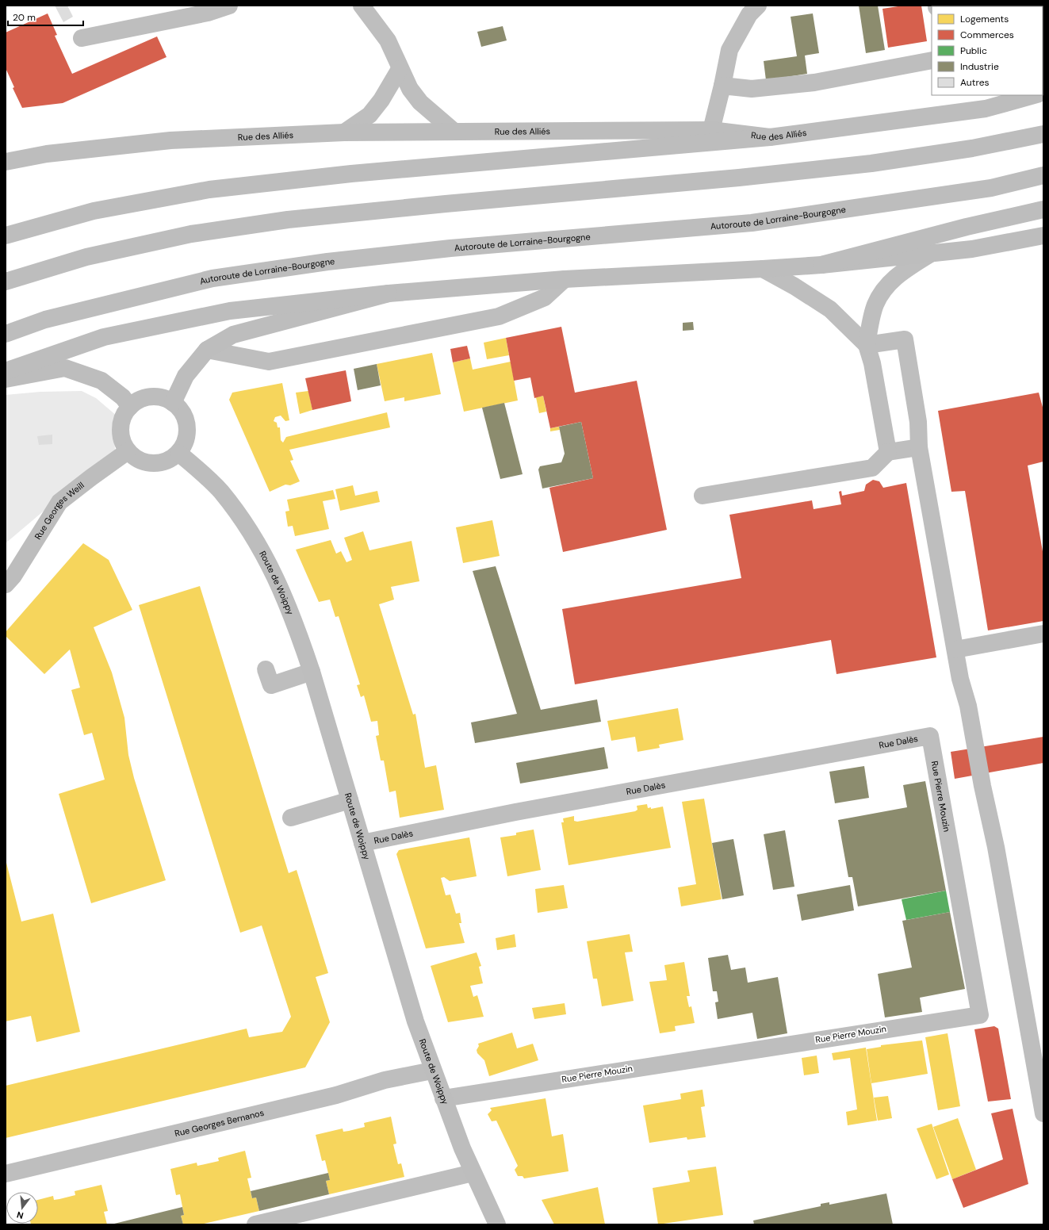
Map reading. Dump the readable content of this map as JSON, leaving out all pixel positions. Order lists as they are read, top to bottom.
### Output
{
  "streets": {
    "main road": [
      "Rue des Alliés",
      "Autoroute de Lorraine-Bourgogne",
      "Rue Georges Weill",
      "Route de Woippy"
    ],
    "street": ["Rue Dalès", "Rue Pierre Mouzin", "Rue Georges Bernanos"]
  },
  "crossings": [
    ["Rue Georges Weill", "Route de Woippy"],
    ["Route de Woippy", "Rue Dalès"],
    ["Route de Woippy", "Rue Pierre Mouzin"],
    ["Route de Woippy", "Rue Georges Bernanos"],
    ["Rue Dalès", "Rue Pierre Mouzin"]
  ],
  "legend": [
    "Logements",
    "Commerces",
    "Public",
    "Industrie",
    "Autres"
  ],
  "scale_bar": "20 m",
  "north": "bottom"
}
